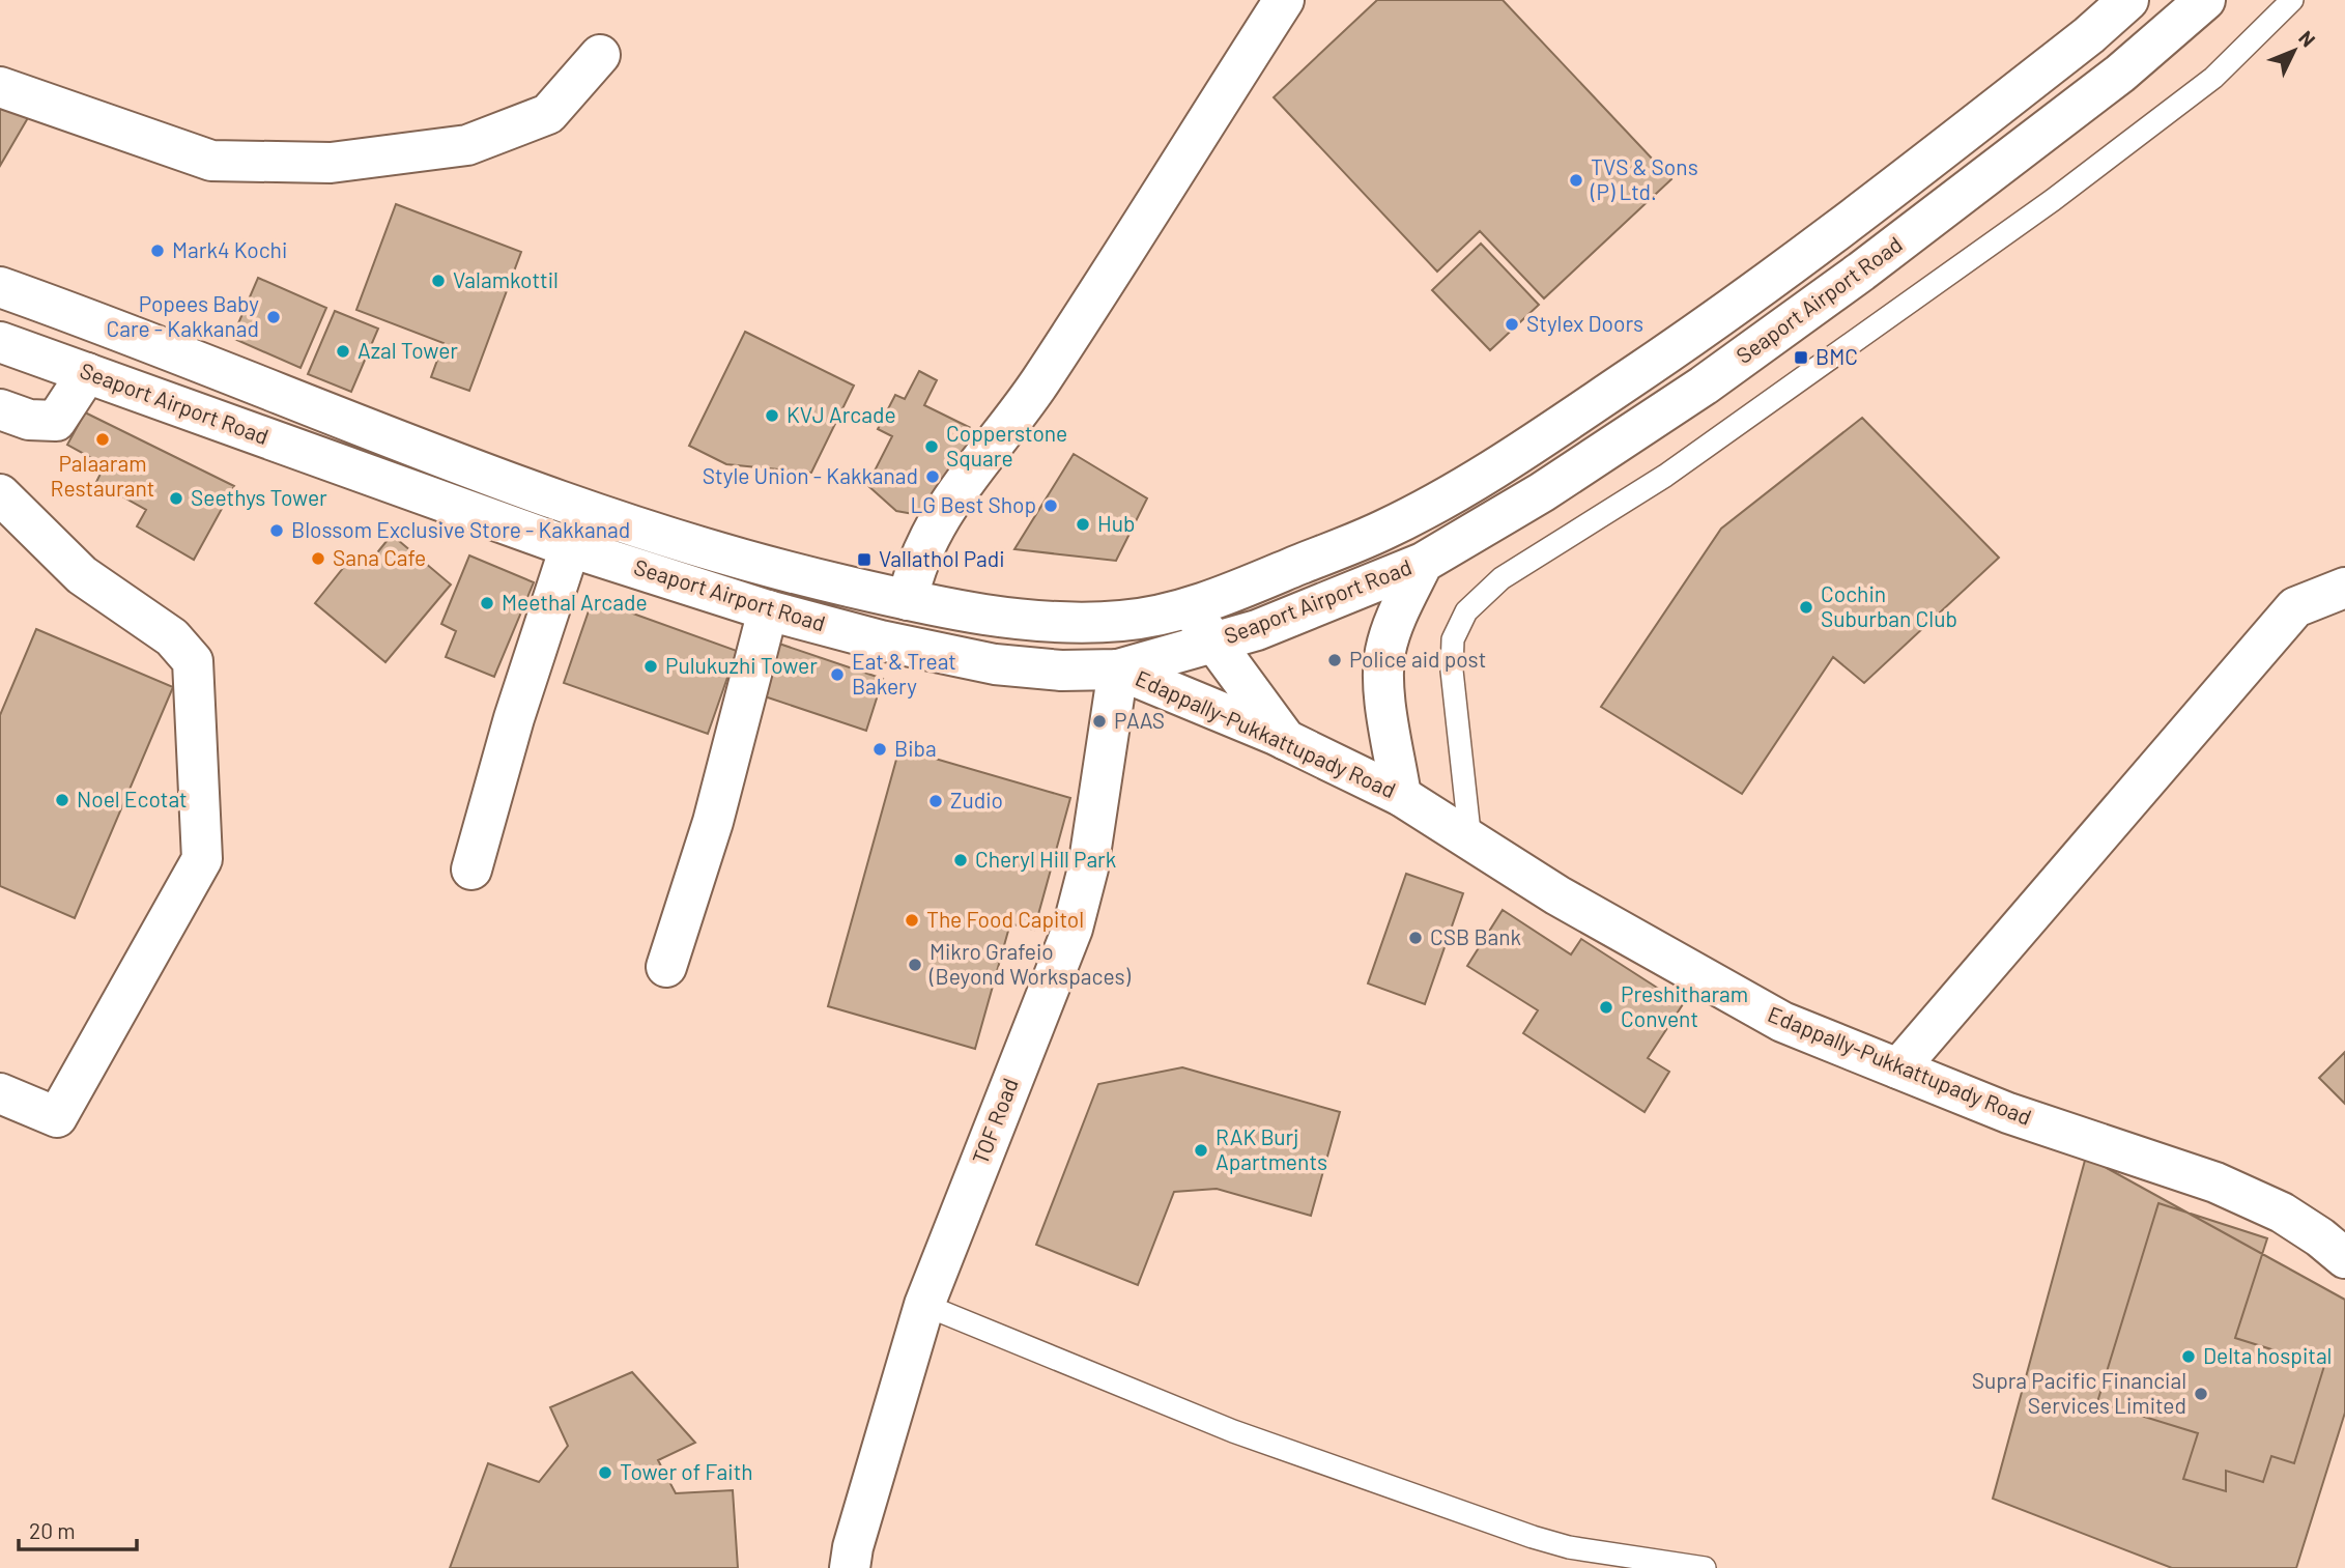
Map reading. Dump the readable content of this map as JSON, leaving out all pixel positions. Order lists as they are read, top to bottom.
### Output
{
  "streets": {
    "main road": ["Seaport Airport Road", "Edappally-Pukkattupady Road", "TOF Road"]
  },
  "crossings": [
    ["Seaport Airport Road", "Edappally-Pukkattupady Road"],
    ["Seaport Airport Road", "TOF Road"],
    ["Edappally-Pukkattupady Road", "TOF Road"]
  ],
  "places": {
    "other": [
      "TVS & Sons (P) Ltd.",
      "Mark4 Kochi",
      "Valamkottil",
      "Popees Baby Care - Kakkanad",
      "Stylex Doors",
      "Azal Tower",
      "KVJ Arcade",
      "Palaaram Restaurant",
      "Copperstone Square",
      "Style Union - Kakkanad",
      "Seethys Tower",
      "LG Best Shop",
      "Hub",
      "Blossom Exclusive Store - Kakkanad",
      "Sana Cafe",
      "Meethal Arcade",
      "Cochin Suburban Club",
      "Police aid post",
      "Pulukuzhi Tower",
      "Eat & Treat Bakery",
      "PAAS",
      "Biba",
      "Noel Ecotat",
      "Zudio",
      "Cheryl Hill Park",
      "The Food Capitol",
      "CSB Bank",
      "Mikro Grafeio (Beyond Workspaces)",
      "Preshitharam Convent",
      "RAK Burj Apartments",
      "Delta hospital",
      "Supra Pacific Financial Services Limited",
      "Tower of Faith"
    ],
    "transit": ["BMC", "Vallathol Padi"]
  },
  "scale_bar": "20 m",
  "north": "top right"
}
